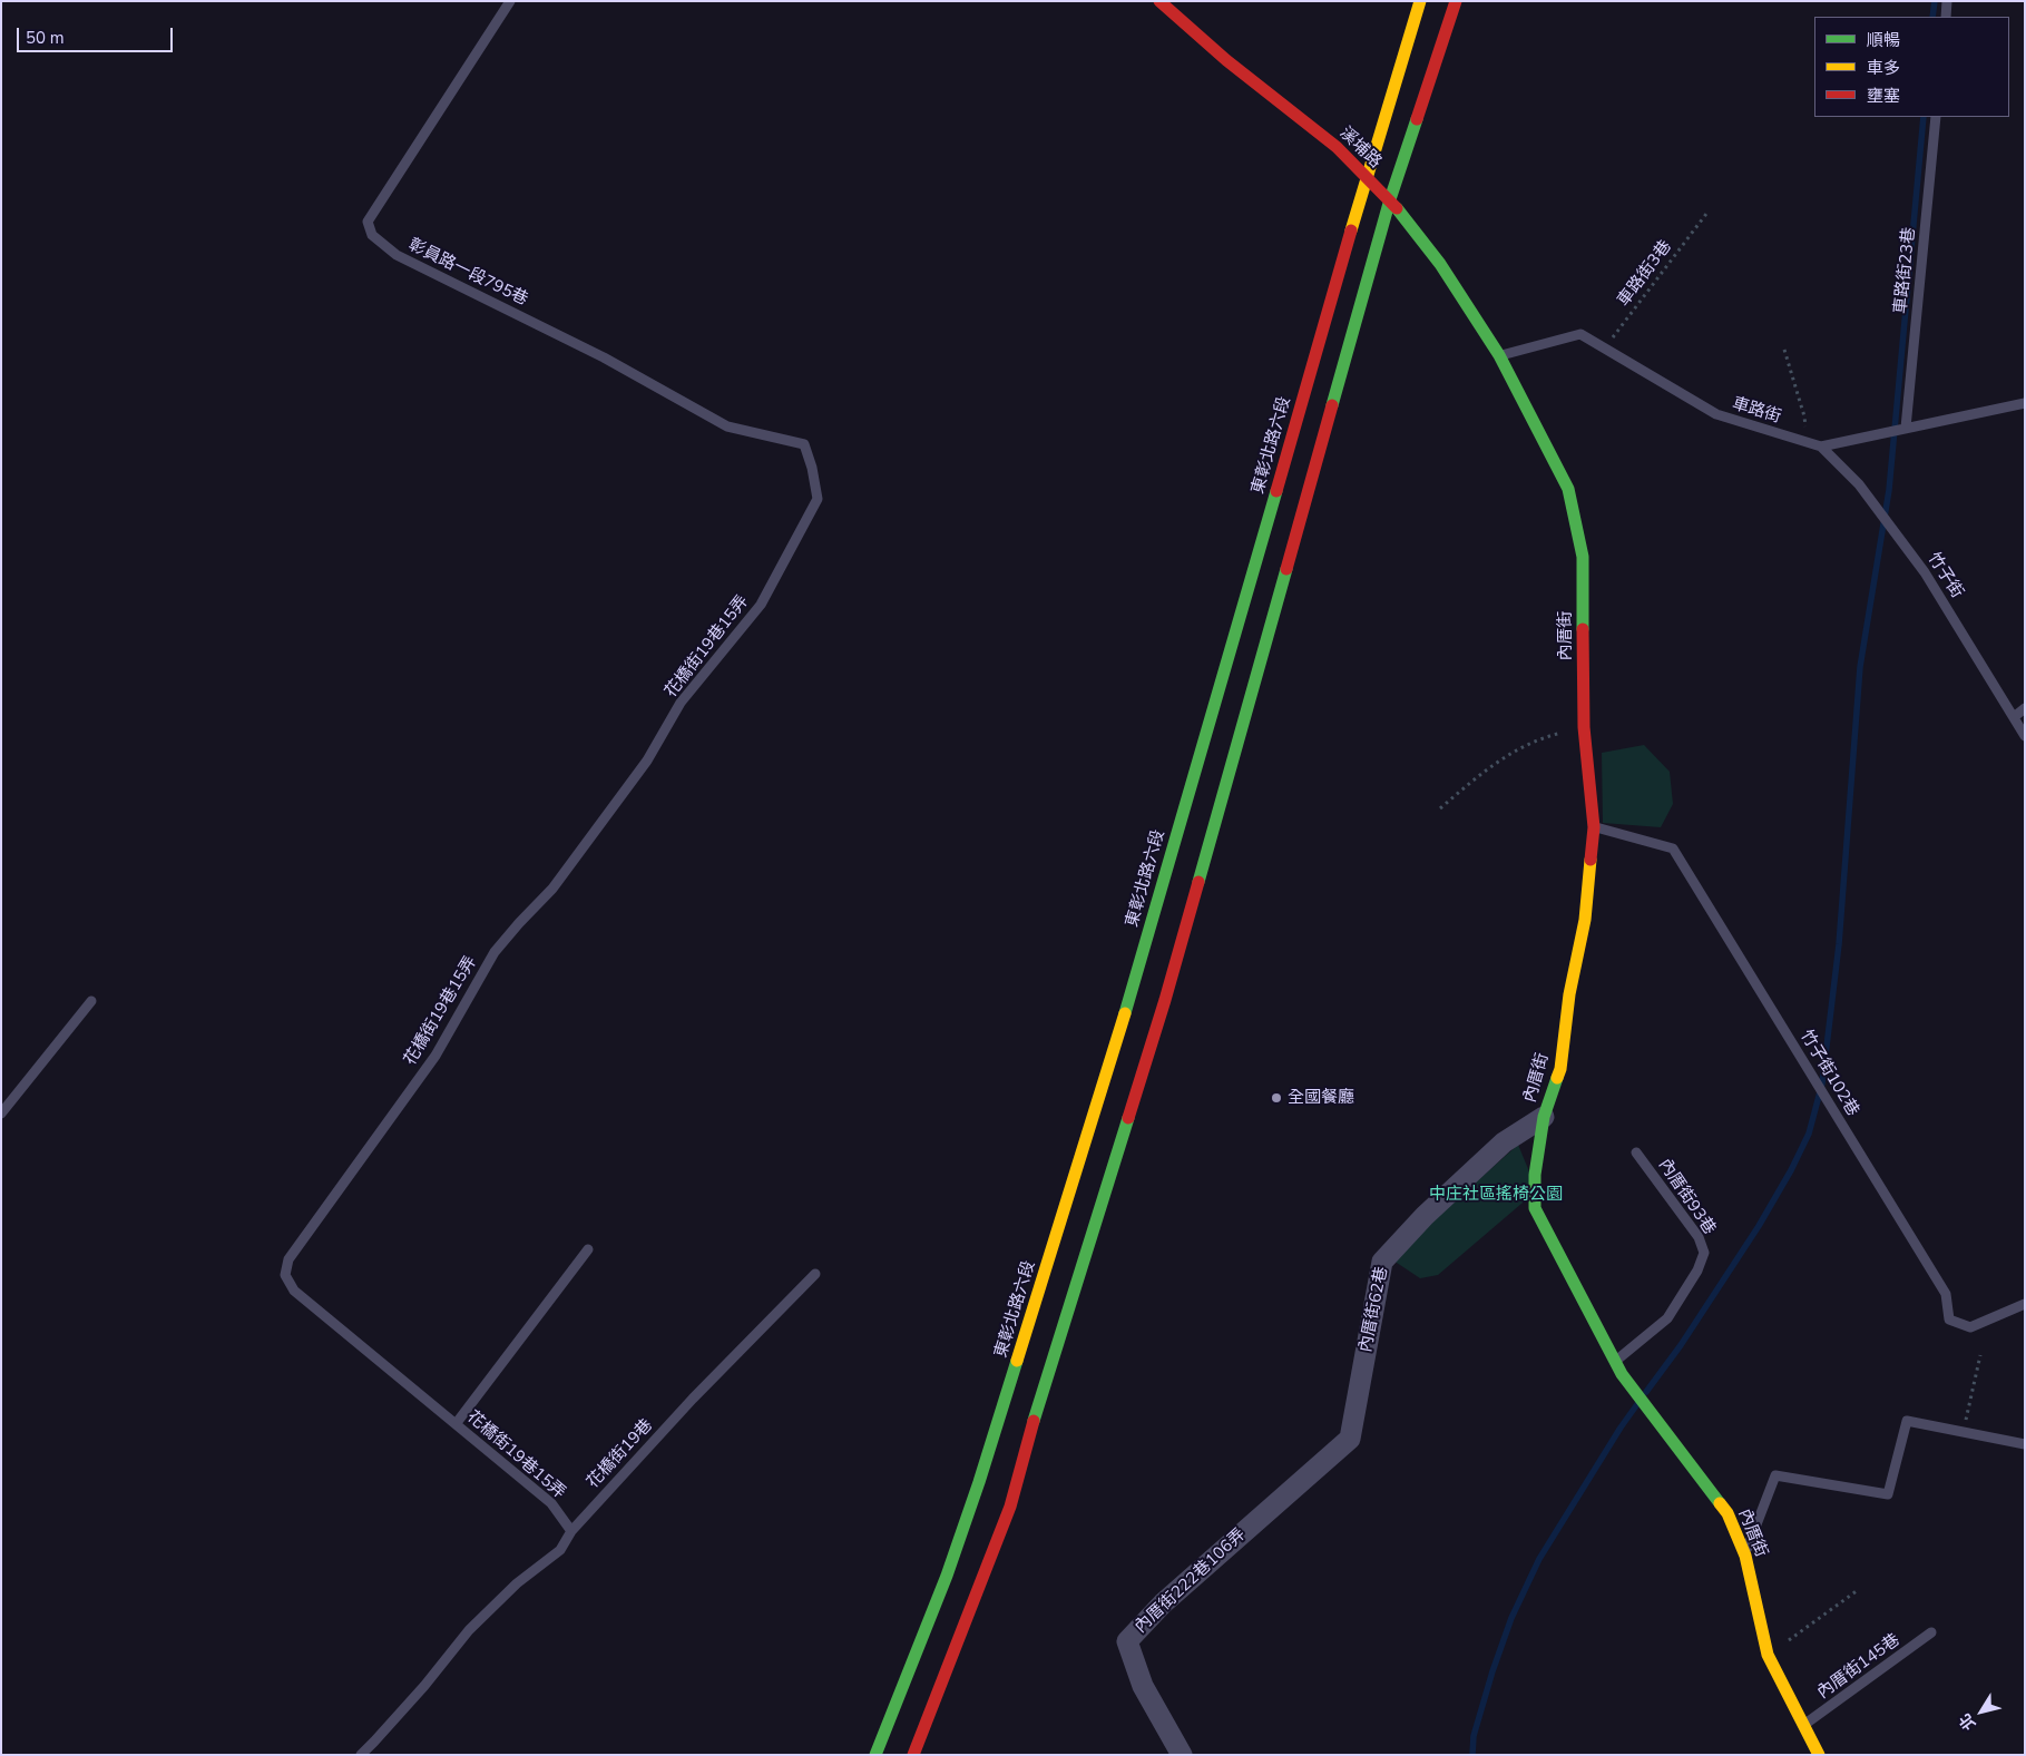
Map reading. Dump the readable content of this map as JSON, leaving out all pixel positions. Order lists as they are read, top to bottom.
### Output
{
  "streets": {
    "street": [
      "溪埔路",
      "東彰北路六段",
      "內厝街",
      "內厝街62巷",
      "內厝街222巷106弄"
    ],
    "lane": [
      "車路街23巷",
      "彰員路一段795巷",
      "車路街",
      "竹子街",
      "花橋街19巷15弄",
      "竹子街102巷",
      "內厝街93巷",
      "花橋街19巷",
      "內厝街145巷"
    ],
    "path": ["車路街3巷"]
  },
  "crossings": [
    ["溪埔路", "車路街"],
    ["溪埔路", "東彰北路六段"],
    ["溪埔路", "內厝街"],
    ["車路街23巷", "車路街"],
    ["彰員路一段795巷", "花橋街19巷15弄"],
    ["車路街3巷", "車路街"],
    ["車路街", "竹子街"],
    ["車路街", "內厝街"],
    ["內厝街", "竹子街102巷"],
    ["內厝街", "內厝街93巷"],
    ["內厝街", "內厝街62巷"],
    ["內厝街", "內厝街145巷"],
    ["花橋街19巷15弄", "花橋街19巷"],
    ["內厝街62巷", "內厝街222巷106弄"]
  ],
  "parks": ["中庄社區搖椅公園"],
  "places": ["全國餐廳"],
  "legend": ["順暢", "車多", "壅塞"],
  "scale_bar": "50 m",
  "north": "bottom left"
}
